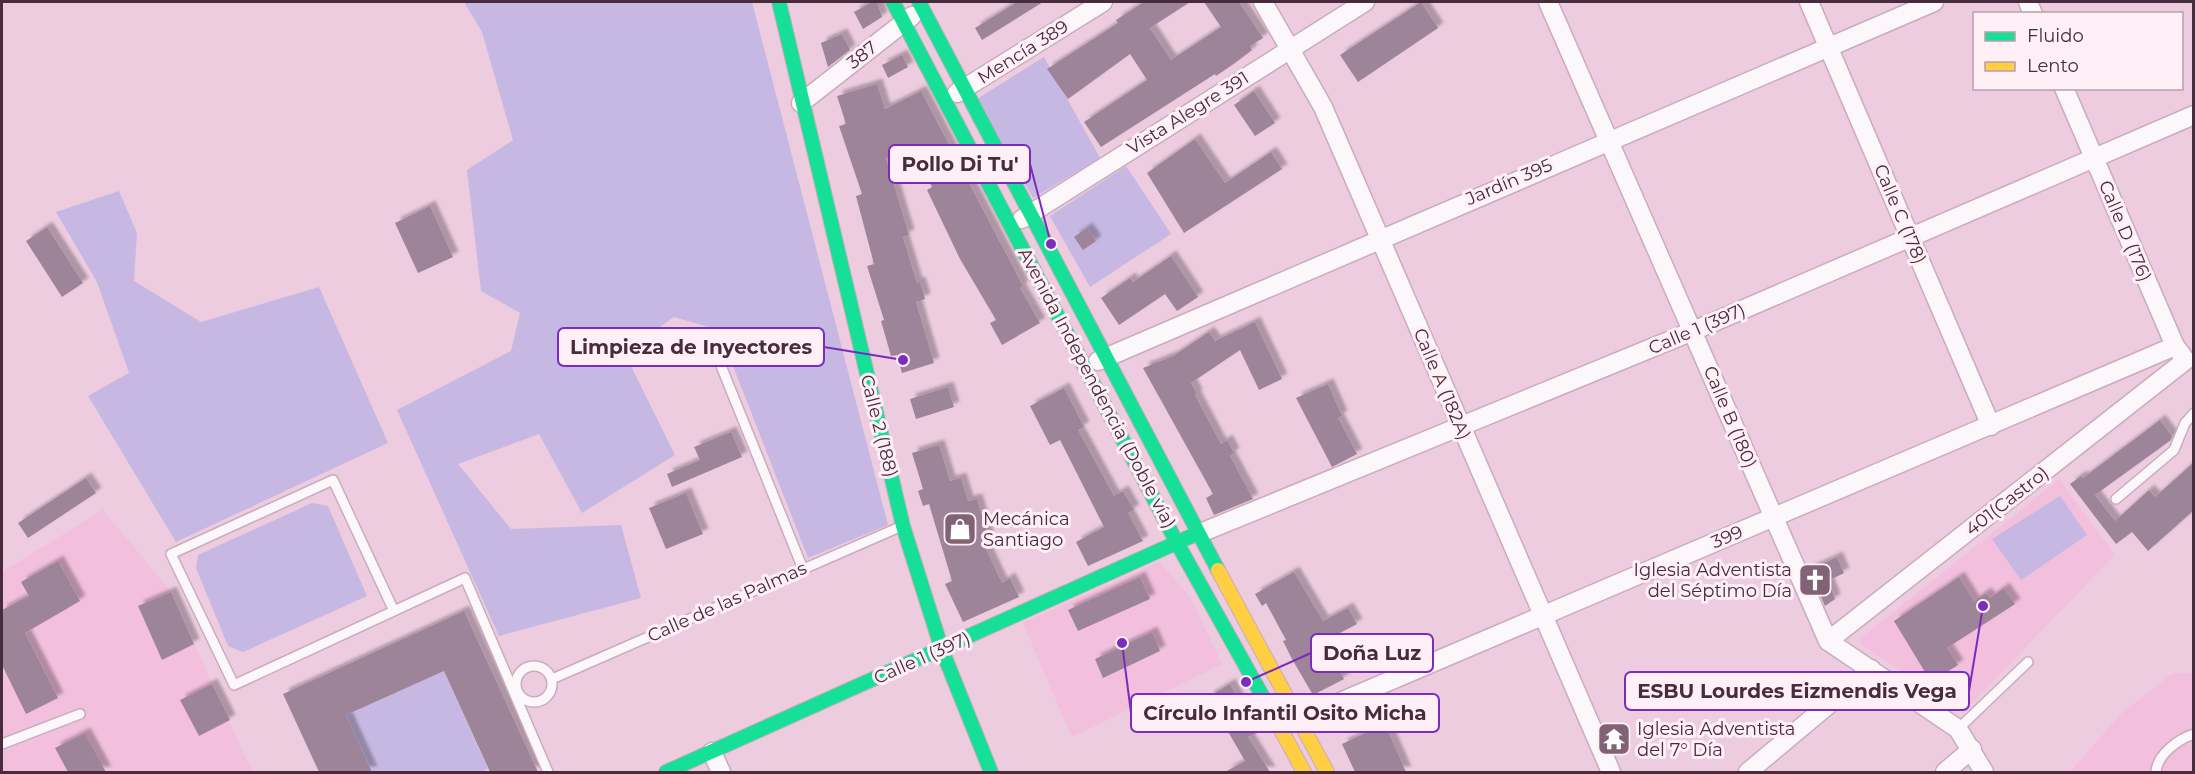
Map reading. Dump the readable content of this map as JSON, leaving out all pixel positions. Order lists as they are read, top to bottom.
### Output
{
  "streets": {
    "main road": ["Calle 1 (397)", "Avenida Independencia (Doble vía)", "Calle 2 (188)"],
    "street": [
      "Mencía 389",
      "387",
      "Vista Alegre 391",
      "Jardín 395",
      "Calle C (178)",
      "Calle D (176)",
      "Calle A (182A)",
      "Calle B (180)",
      "401(Castro)",
      "399"
    ],
    "lane": ["Calle de las Palmas"]
  },
  "crossings": [
    ["Mencía 389", "Avenida Independencia (Doble vía)"],
    ["387", "Avenida Independencia (Doble vía)"],
    ["387", "Calle 2 (188)"],
    ["Vista Alegre 391", "Calle A (182A)"],
    ["Vista Alegre 391", "Avenida Independencia (Doble vía)"],
    ["Jardín 395", "Calle C (178)"],
    ["Jardín 395", "Calle A (182A)"],
    ["Jardín 395", "Avenida Independencia (Doble vía)"],
    ["Jardín 395", "Calle B (180)"],
    ["Calle C (178)", "Calle 1 (397)"],
    ["Calle C (178)", "399"],
    ["Calle D (176)", "Calle 1 (397)"],
    ["Calle D (176)", "401(Castro)"],
    ["Calle D (176)", "399"],
    ["Calle 1 (397)", "Calle A (182A)"],
    ["Calle 1 (397)", "Avenida Independencia (Doble vía)"],
    ["Calle 1 (397)", "Calle B (180)"],
    ["Calle 1 (397)", "Calle 2 (188)"],
    ["Calle A (182A)", "399"],
    ["Avenida Independencia (Doble vía)", "399"],
    ["Calle B (180)", "401(Castro)"],
    ["Calle B (180)", "399"],
    ["Calle 2 (188)", "Calle de las Palmas"],
    ["401(Castro)", "399"]
  ],
  "places": {
    "other": [
      "Pollo Di Tu'",
      "Limpieza de Inyectores",
      "ESBU Lourdes Eizmendis Vega",
      "Círculo Infantil Osito Micha",
      "Doña Luz"
    ],
    "shop": ["Mecánica Santiago"],
    "church": ["Iglesia Adventista del Séptimo Día"],
    "temple": ["Iglesia Adventista del 7° Día"]
  },
  "legend": ["Fluido", "Lento"]
}
